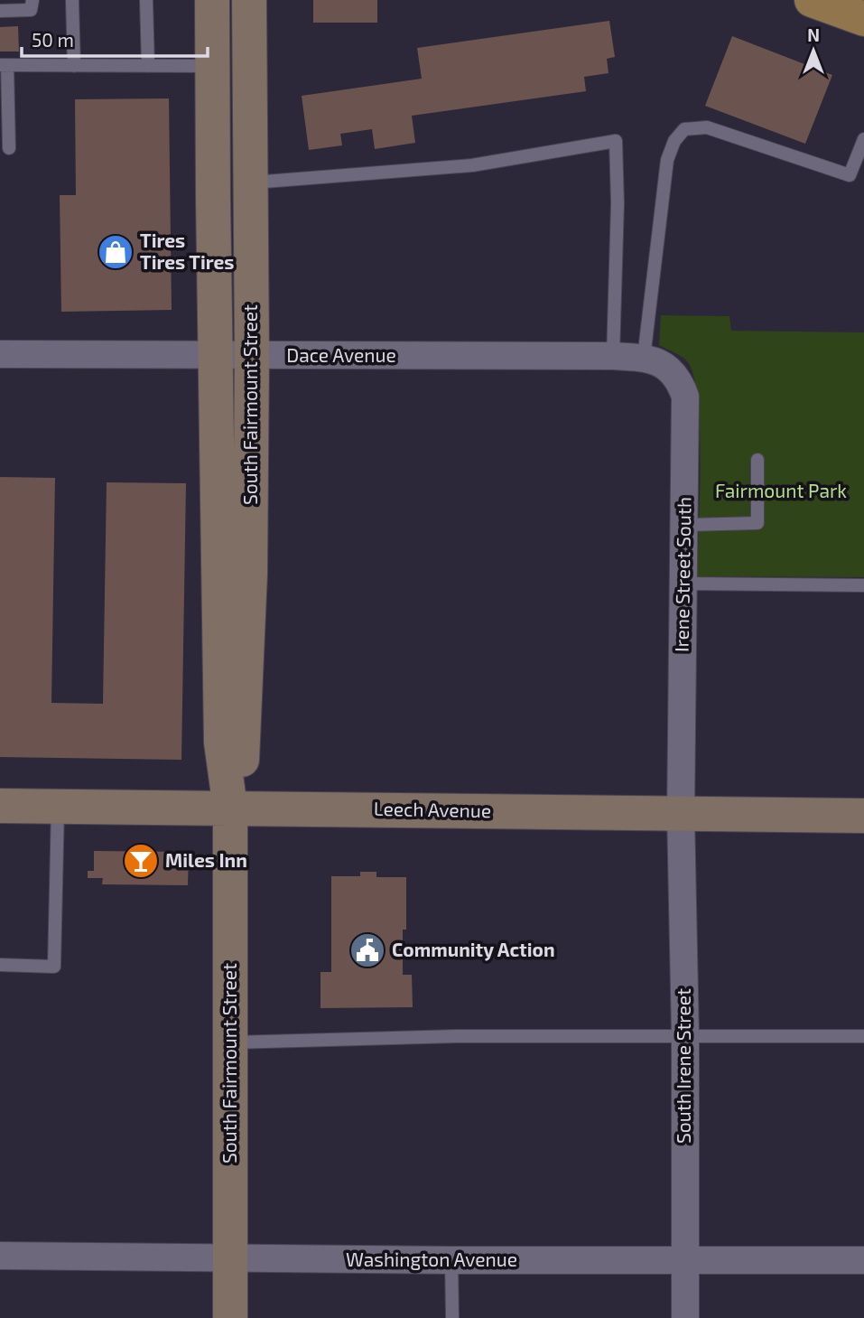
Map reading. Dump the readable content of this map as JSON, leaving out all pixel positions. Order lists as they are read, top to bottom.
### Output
{
  "streets": {
    "street": [
      "Dace Avenue",
      "South Fairmount Street",
      "Irene Street South",
      "Leech Avenue",
      "South Irene Street",
      "Washington Avenue"
    ]
  },
  "crossings": [
    ["Dace Avenue", "South Fairmount Street"],
    ["Dace Avenue", "Irene Street South"],
    ["South Fairmount Street", "Leech Avenue"],
    ["South Fairmount Street", "Washington Avenue"],
    ["Irene Street South", "Leech Avenue"],
    ["Irene Street South", "South Irene Street"],
    ["Leech Avenue", "South Irene Street"],
    ["South Irene Street", "Washington Avenue"]
  ],
  "parks": ["Fairmount Park"],
  "places": {
    "shop": ["Tires Tires Tires"],
    "bar": ["Miles Inn"],
    "public building": ["Community Action"]
  },
  "scale_bar": "50 m",
  "north": "top"
}
